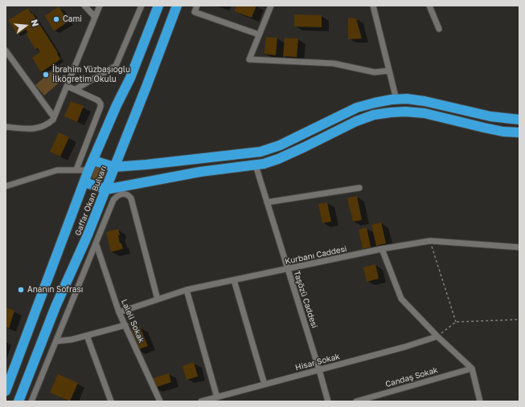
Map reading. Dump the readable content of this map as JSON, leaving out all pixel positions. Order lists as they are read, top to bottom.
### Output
{
  "streets": {
    "highway": ["Gaffar Okan Bulvarı"],
    "street": [
      "Kurbanı Caddesi",
      "Taşözü Caddesi",
      "Laleli Sokak",
      "Hisar Sokak",
      "Candaş Sokak"
    ]
  },
  "crossings": [
    ["Kurbanı Caddesi", "Taşözü Caddesi"],
    ["Kurbanı Caddesi", "Laleli Sokak"],
    ["Taşözü Caddesi", "Hisar Sokak"]
  ],
  "places": ["Cami", "İbrahim Yüzbaşıoğlu İlköğretim Okulu", "Ananın Sofrası"],
  "north": "right"
}
